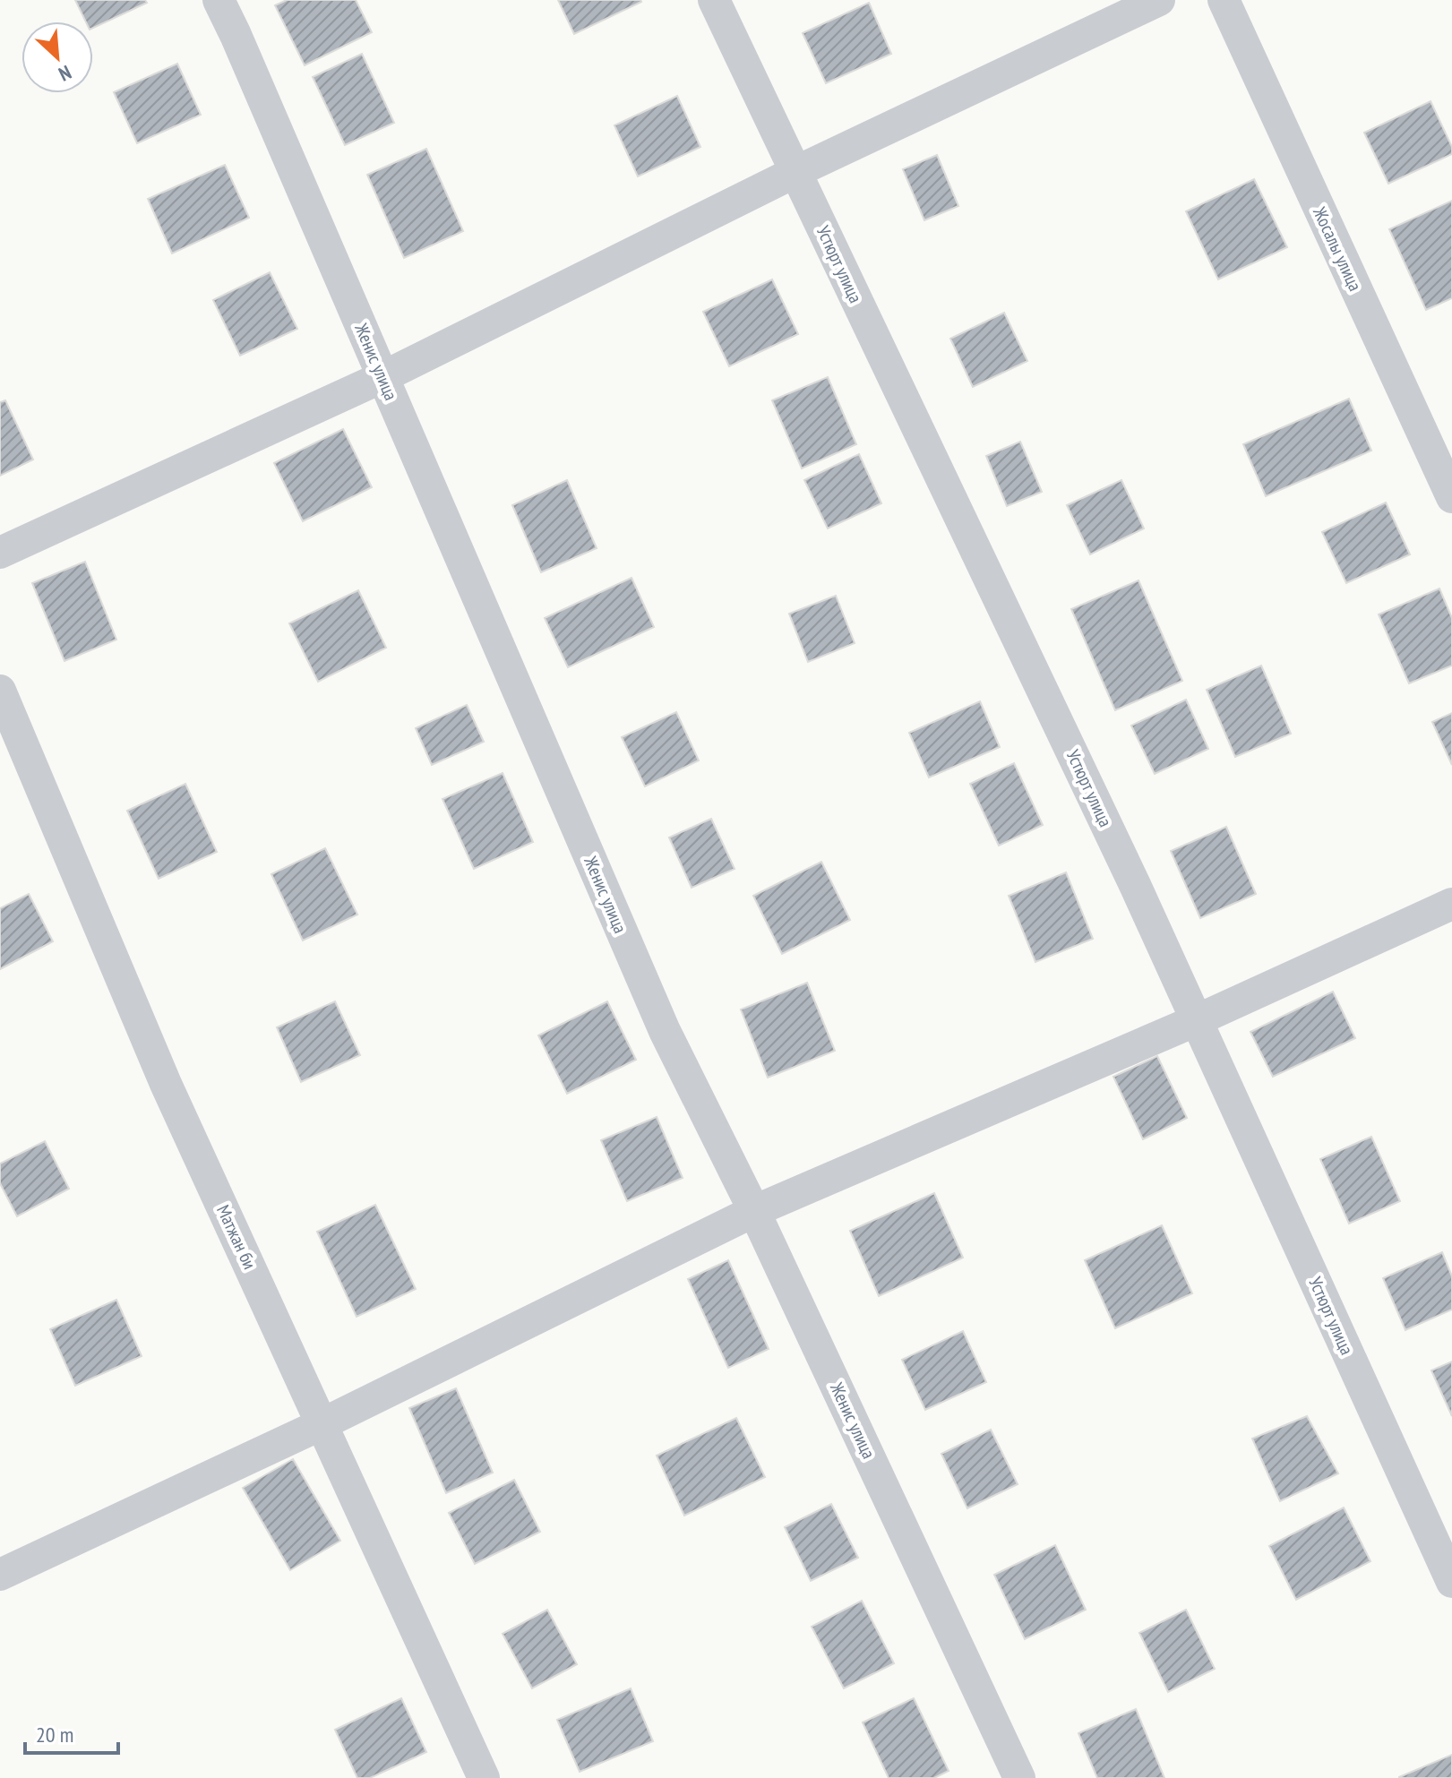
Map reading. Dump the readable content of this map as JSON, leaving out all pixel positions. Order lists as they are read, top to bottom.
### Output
{
  "streets": {
    "street": [
      "Жосалы улица",
      "Устюрт улица",
      "Женис улица",
      "Матжан би"
    ]
  },
  "scale_bar": "20 m",
  "north": "bottom right"
}
